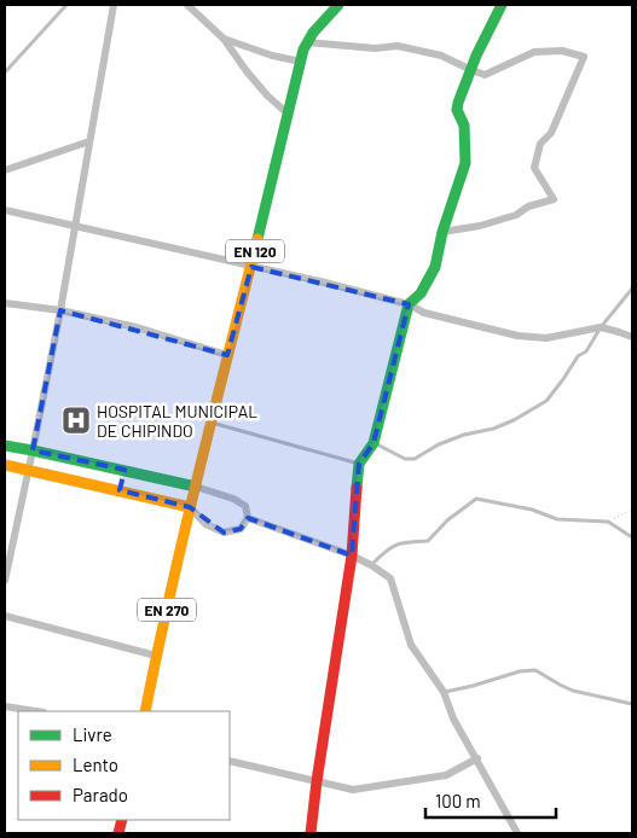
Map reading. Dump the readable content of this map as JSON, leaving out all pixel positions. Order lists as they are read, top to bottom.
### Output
{
  "streets": {
    "main road": ["EN 120", "EN 270"]
  },
  "crossings": [
    ["EN 120", "EN 270"]
  ],
  "places": {
    "hospital": ["HOSPITAL MUNICIPAL DE CHIPINDO"]
  },
  "legend": ["Livre", "Lento", "Parado"],
  "scale_bar": "100 m"
}
